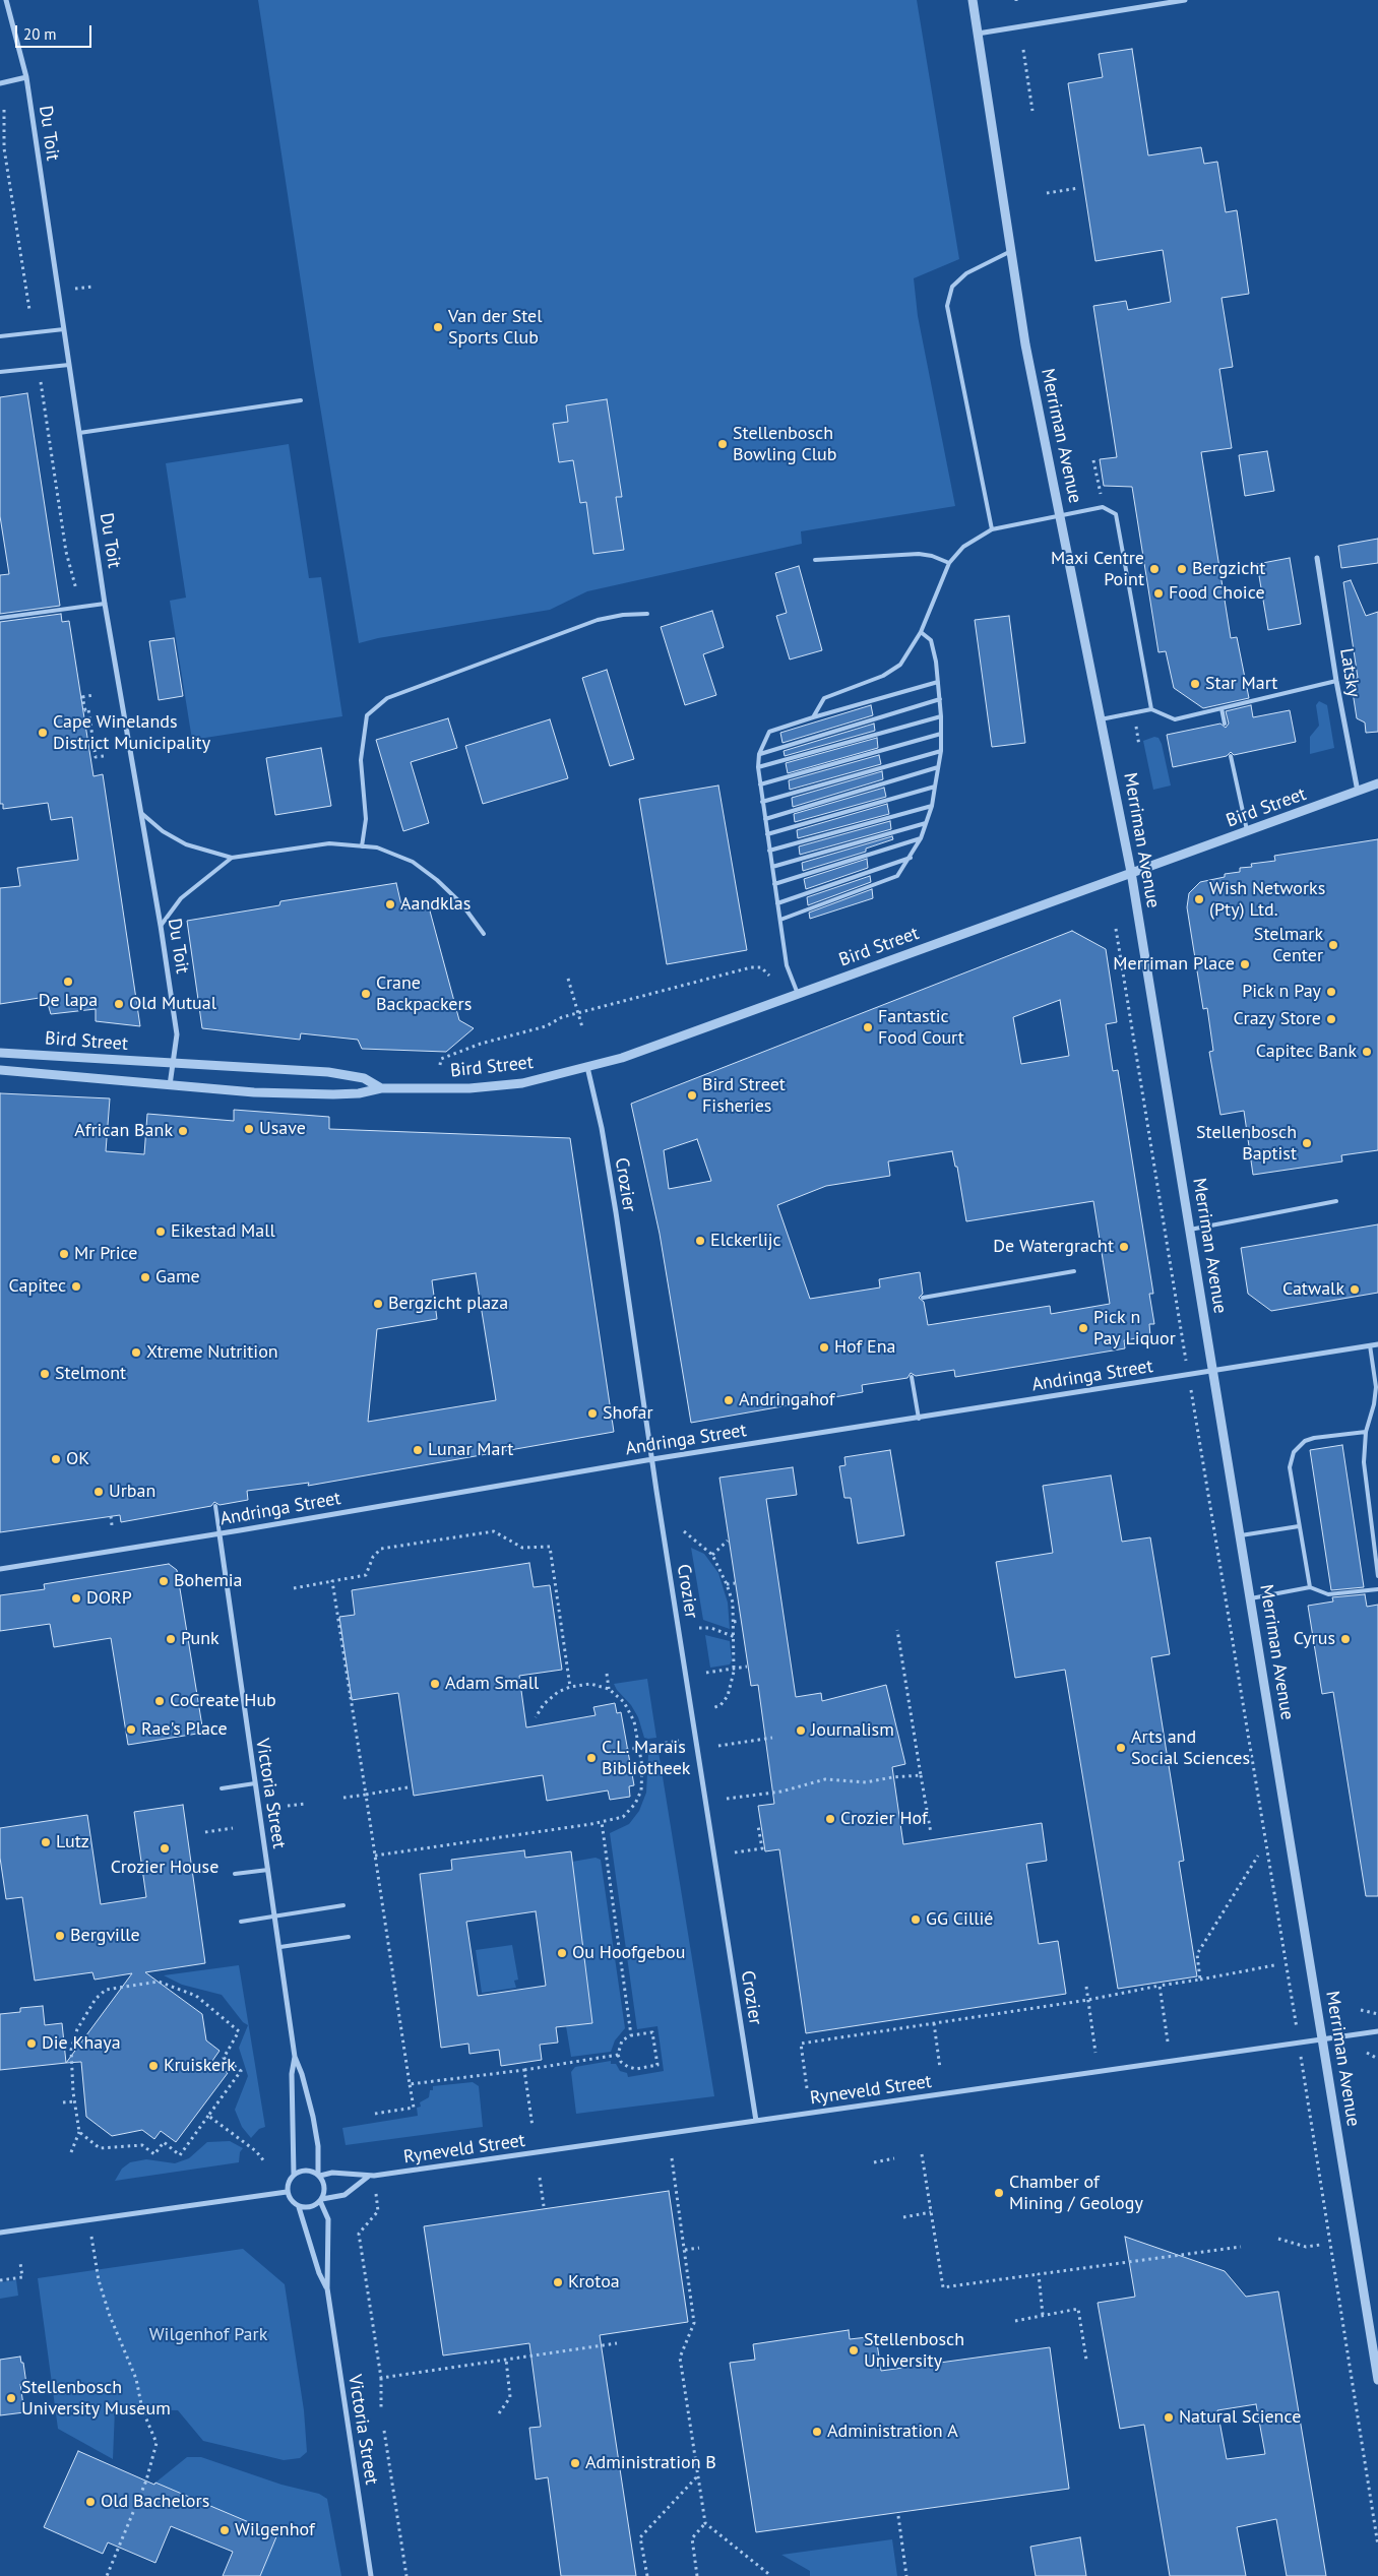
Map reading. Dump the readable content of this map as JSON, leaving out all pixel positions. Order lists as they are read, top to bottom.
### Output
{
  "streets": {
    "street": [
      "Du Toit",
      "Merriman Avenue",
      "Latsky",
      "Bird Street",
      "Crozier",
      "Andringa Street",
      "Victoria Street",
      "Ryneveld Street"
    ]
  },
  "crossings": [
    ["Du Toit", "Bird Street"],
    ["Merriman Avenue", "Bird Street"],
    ["Merriman Avenue", "Andringa Street"],
    ["Merriman Avenue", "Ryneveld Street"],
    ["Latsky", "Bird Street"],
    ["Bird Street", "Crozier"],
    ["Crozier", "Andringa Street"],
    ["Crozier", "Ryneveld Street"],
    ["Andringa Street", "Victoria Street"],
    ["Victoria Street", "Ryneveld Street"]
  ],
  "parks": ["Wilgenhof Park"],
  "places": [
    "Van der Stel Sports Club",
    "Stellenbosch Bowling Club",
    "Maxi Centre Point",
    "Bergzicht",
    "Food Choice",
    "Star Mart",
    "Cape Winelands District Municipality",
    "Wish Networks (Pty) Ltd.",
    "Aandklas",
    "Stelmark Center",
    "Merriman Place",
    "De lapa",
    "Pick n Pay",
    "Crane Backpackers",
    "Old Mutual",
    "Crazy Store",
    "Fantastic Food Court",
    "Capitec Bank",
    "Bird Street Fisheries",
    "Usave",
    "African Bank",
    "Stellenbosch Baptist",
    "Eikestad Mall",
    "Elckerlijc",
    "De Watergracht",
    "Mr Price",
    "Game",
    "Capitec",
    "Catwalk",
    "Bergzicht plaza",
    "Pick n Pay Liquor",
    "Hof Ena",
    "Xtreme Nutrition",
    "Stelmont",
    "Andringahof",
    "Shofar",
    "Lunar Mart",
    "OK",
    "Urban",
    "Bohemia",
    "DORP",
    "Punk",
    "Cyrus",
    "Adam Small",
    "CoCreate Hub",
    "Rae's Place",
    "Journalism",
    "Arts and Social Sciences",
    "C.L. Marais Bibliotheek",
    "Crozier Hof",
    "Lutz",
    "Crozier House",
    "GG Cillié",
    "Bergville",
    "Ou Hoofgebou",
    "Die Khaya",
    "Kruiskerk",
    "Chamber of Mining / Geology",
    "Krotoa",
    "Stellenbosch University",
    "Stellenbosch University Museum",
    "Natural Science",
    "Administration A",
    "Administration B",
    "Old Bachelors",
    "Wilgenhof"
  ],
  "scale_bar": "20 m"
}
